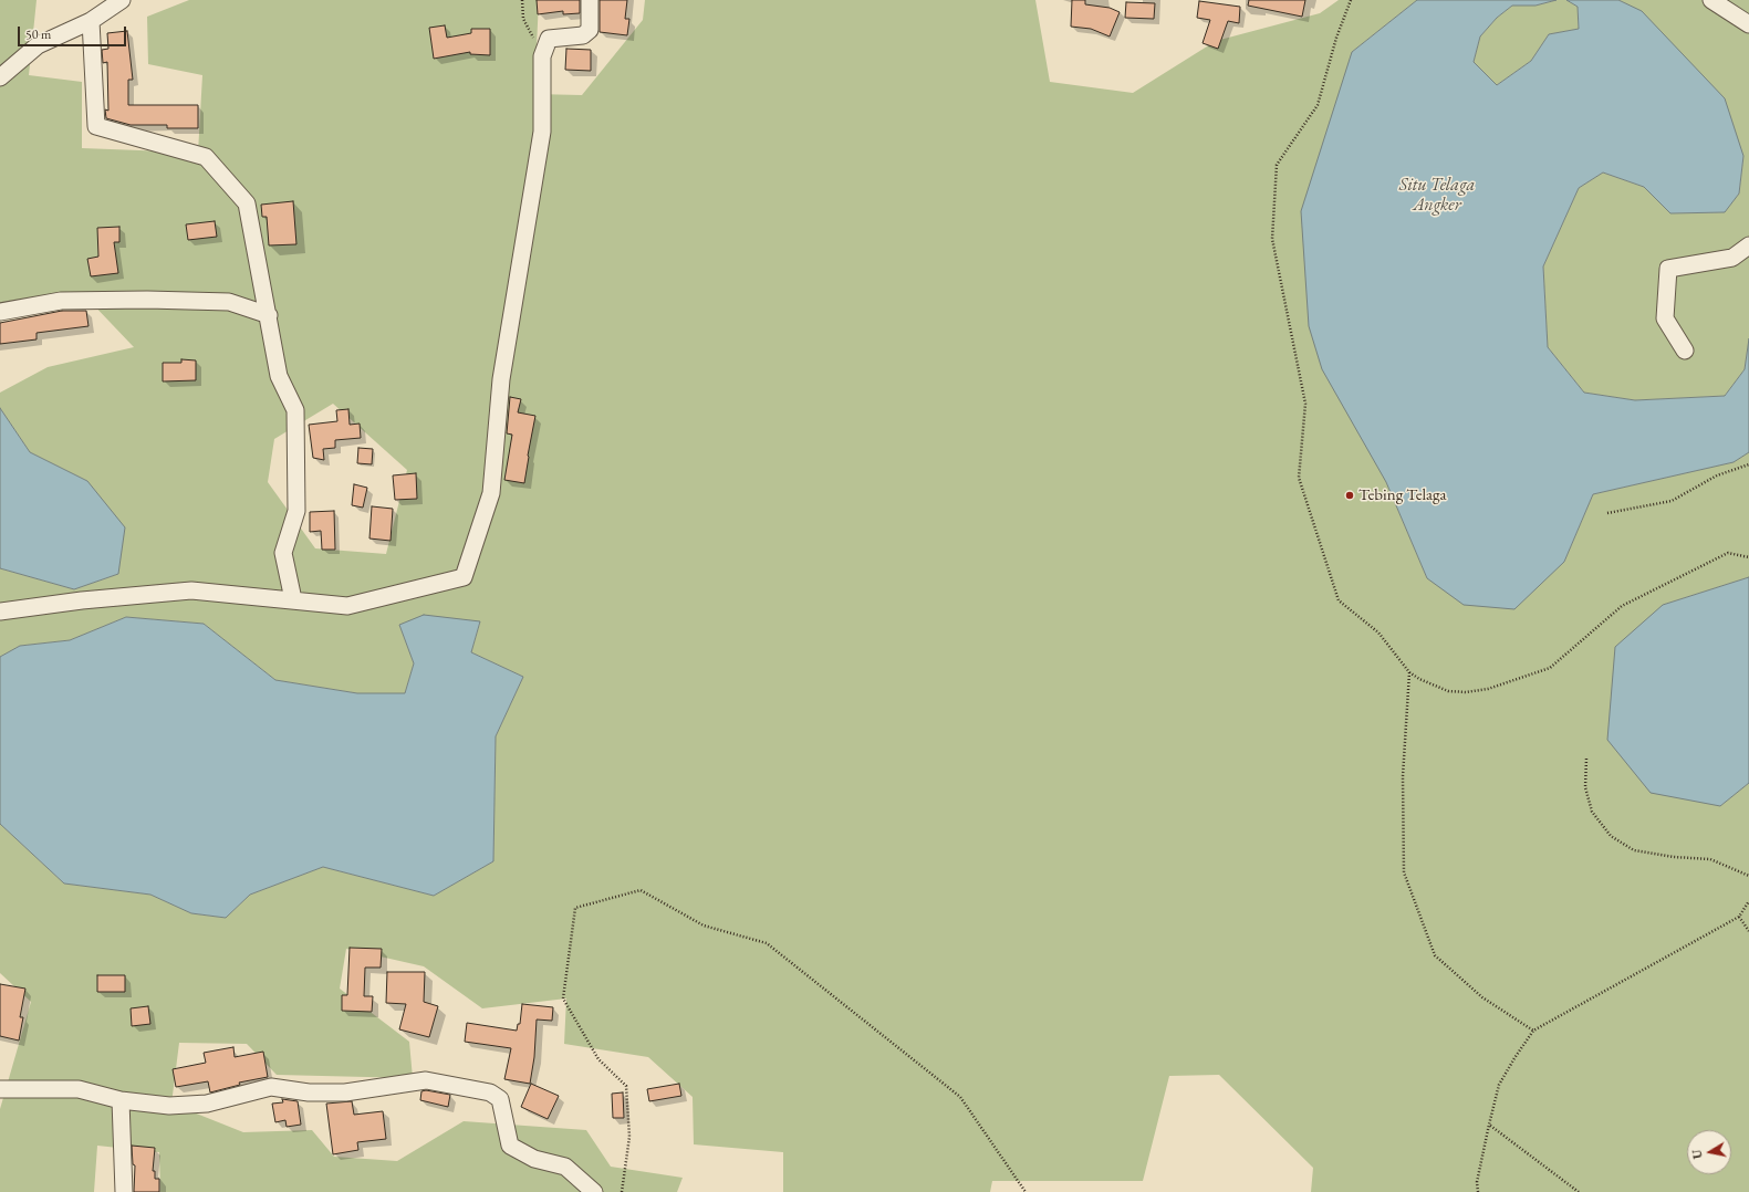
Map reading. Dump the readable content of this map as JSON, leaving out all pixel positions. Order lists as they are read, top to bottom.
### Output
{
  "water": ["Situ Telaga Angker"],
  "places": ["Tebing Telaga"],
  "scale_bar": "50 m",
  "north": "left"
}
